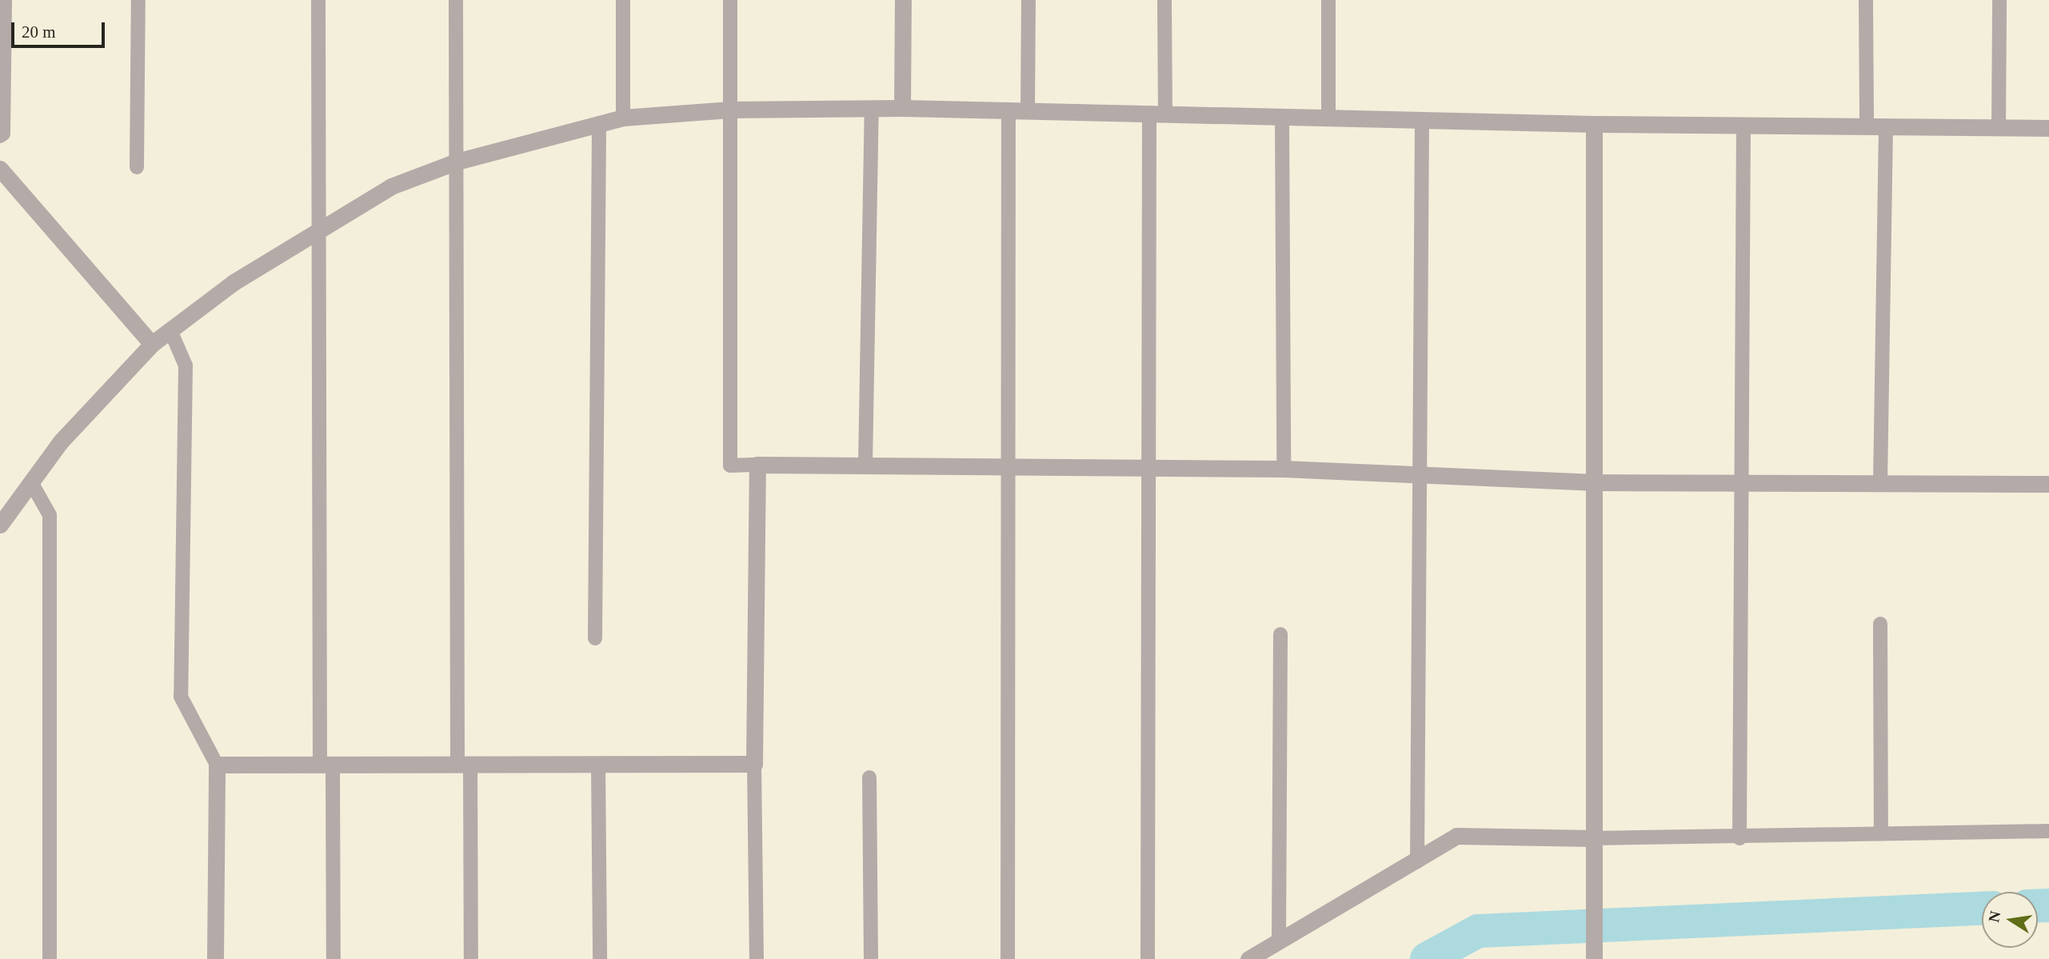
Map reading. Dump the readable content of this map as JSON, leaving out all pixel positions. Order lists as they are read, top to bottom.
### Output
{
  "scale_bar": "20 m",
  "north": "left"
}
